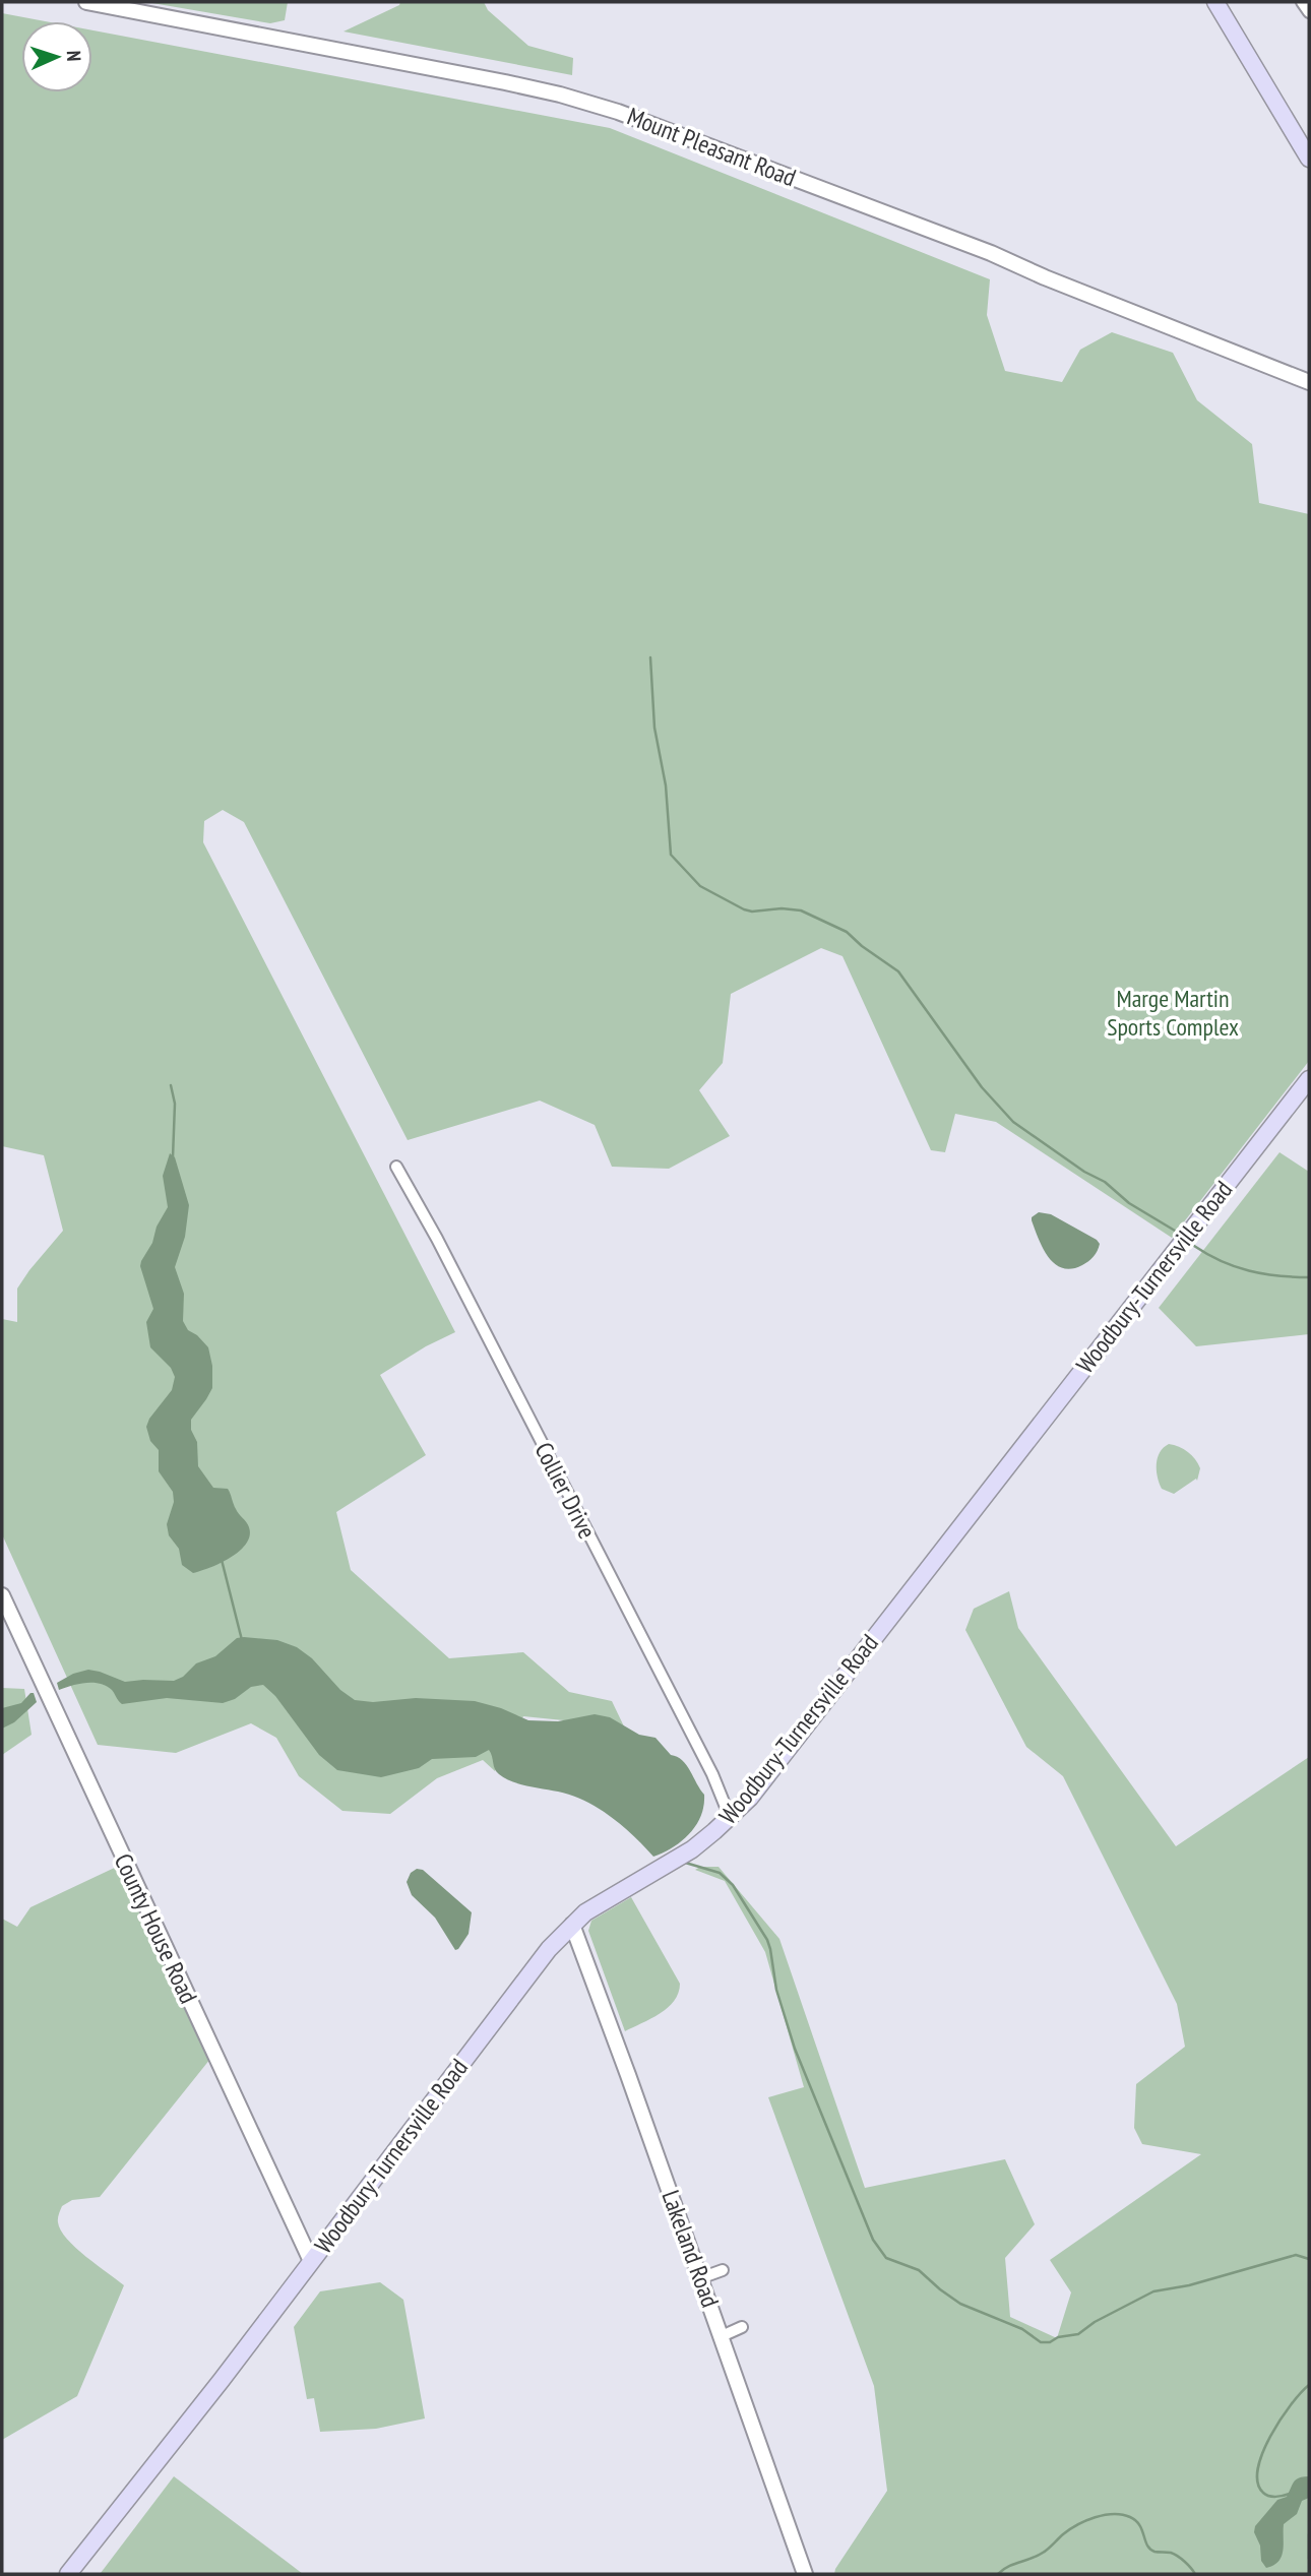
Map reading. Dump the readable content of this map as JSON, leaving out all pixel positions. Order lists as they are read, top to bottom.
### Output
{
  "streets": {
    "main road": ["Woodbury-Turnersville Road"],
    "street": [
      "Mount Pleasant Road",
      "Collier Drive",
      "County House Road",
      "Lakeland Road"
    ]
  },
  "crossings": [
    ["Woodbury-Turnersville Road", "Collier Drive"],
    ["Woodbury-Turnersville Road", "County House Road"],
    ["Woodbury-Turnersville Road", "Lakeland Road"]
  ],
  "parks": ["Marge Martin Sports Complex"],
  "north": "right"
}
